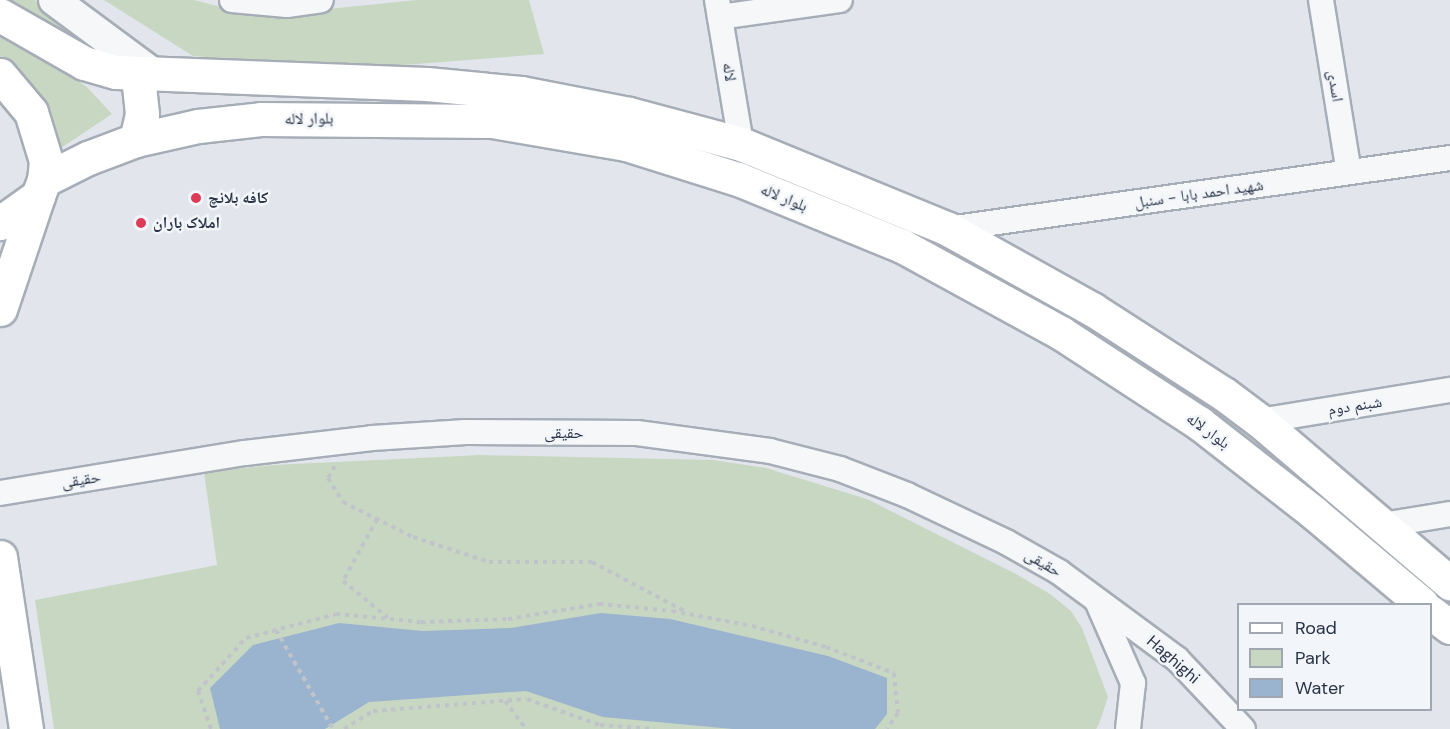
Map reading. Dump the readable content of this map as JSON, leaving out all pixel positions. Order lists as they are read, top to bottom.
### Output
{
  "streets": {
    "main road": ["بلوار لاله"],
    "street": [
      "لاله",
      "اسدی",
      "شهید احمد بابا - سنبل",
      "شبنم دوم",
      "حقیقی",
      "Haghighi"
    ]
  },
  "crossings": [
    ["لاله", "بلوار لاله"],
    ["اسدی", "شهید احمد بابا - سنبل"],
    ["بلوار لاله", "شهید احمد بابا - سنبل"],
    ["بلوار لاله", "شبنم دوم"],
    ["حقیقی", "Haghighi"]
  ],
  "places": ["کافه بلانچ", "املاک باران"],
  "legend": ["Road", "Park", "Water"]
}
